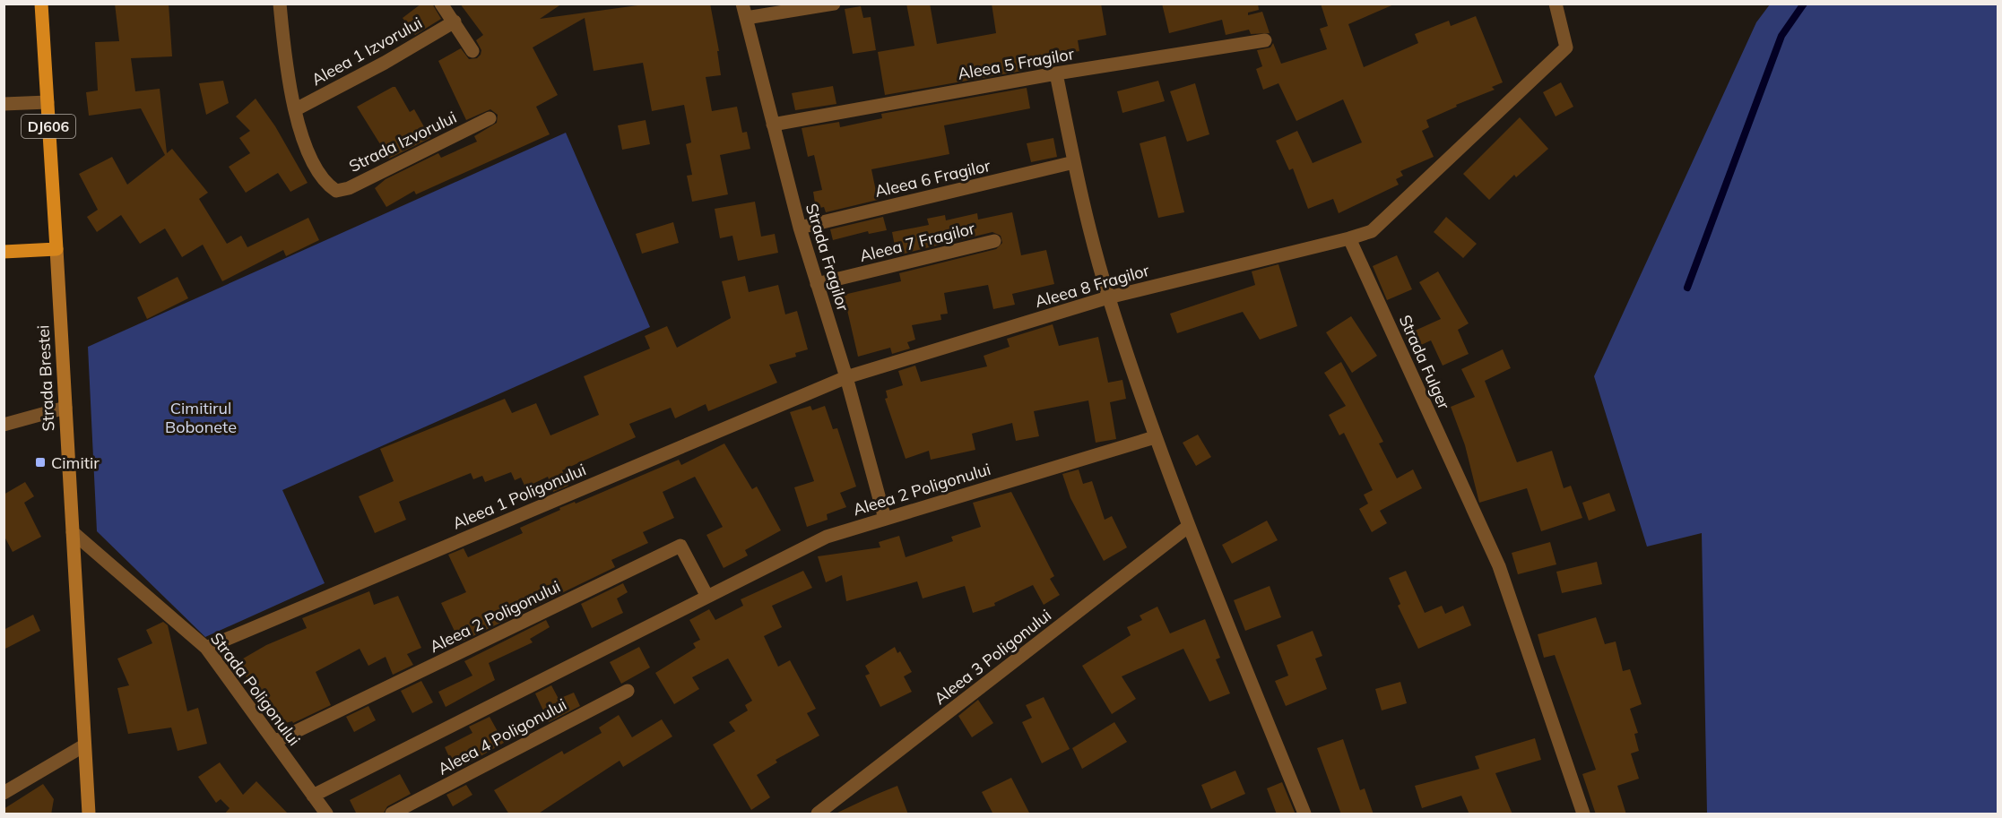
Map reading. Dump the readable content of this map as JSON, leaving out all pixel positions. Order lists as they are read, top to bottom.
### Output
{
  "streets": {
    "main road": ["DJ606", "Strada Brestei"],
    "street": [
      "Aleea 1 Izvorului",
      "Aleea 5 Fragilor",
      "Strada Izvorului",
      "Aleea 6 Fragilor",
      "Aleea 7 Fragilor",
      "Strada Fragilor",
      "Aleea 8 Fragilor",
      "Strada Fulger",
      "Aleea 2 Poligonului",
      "Aleea 1 Poligonului",
      "Aleea 3 Poligonului",
      "Strada Poligonului",
      "Aleea 4 Poligonului"
    ]
  },
  "crossings": [
    ["Aleea 1 Izvorului", "Strada Izvorului"],
    ["Aleea 5 Fragilor", "Strada Fragilor"],
    ["Aleea 6 Fragilor", "Strada Fragilor"],
    ["Aleea 7 Fragilor", "Strada Fragilor"],
    ["Strada Fragilor", "Aleea 8 Fragilor"],
    ["Strada Fragilor", "Aleea 2 Poligonului"],
    ["Strada Fragilor", "Aleea 1 Poligonului"],
    ["Aleea 8 Fragilor", "Strada Fulger"],
    ["Aleea 8 Fragilor", "Aleea 1 Poligonului"],
    ["Strada Brestei", "Strada Poligonului"],
    ["Aleea 2 Poligonului", "Strada Poligonului"],
    ["Aleea 1 Poligonului", "Strada Poligonului"]
  ],
  "parks": ["Cimitirul Bobonete"],
  "places": {
    "transit": ["Cimitir"]
  }
}
